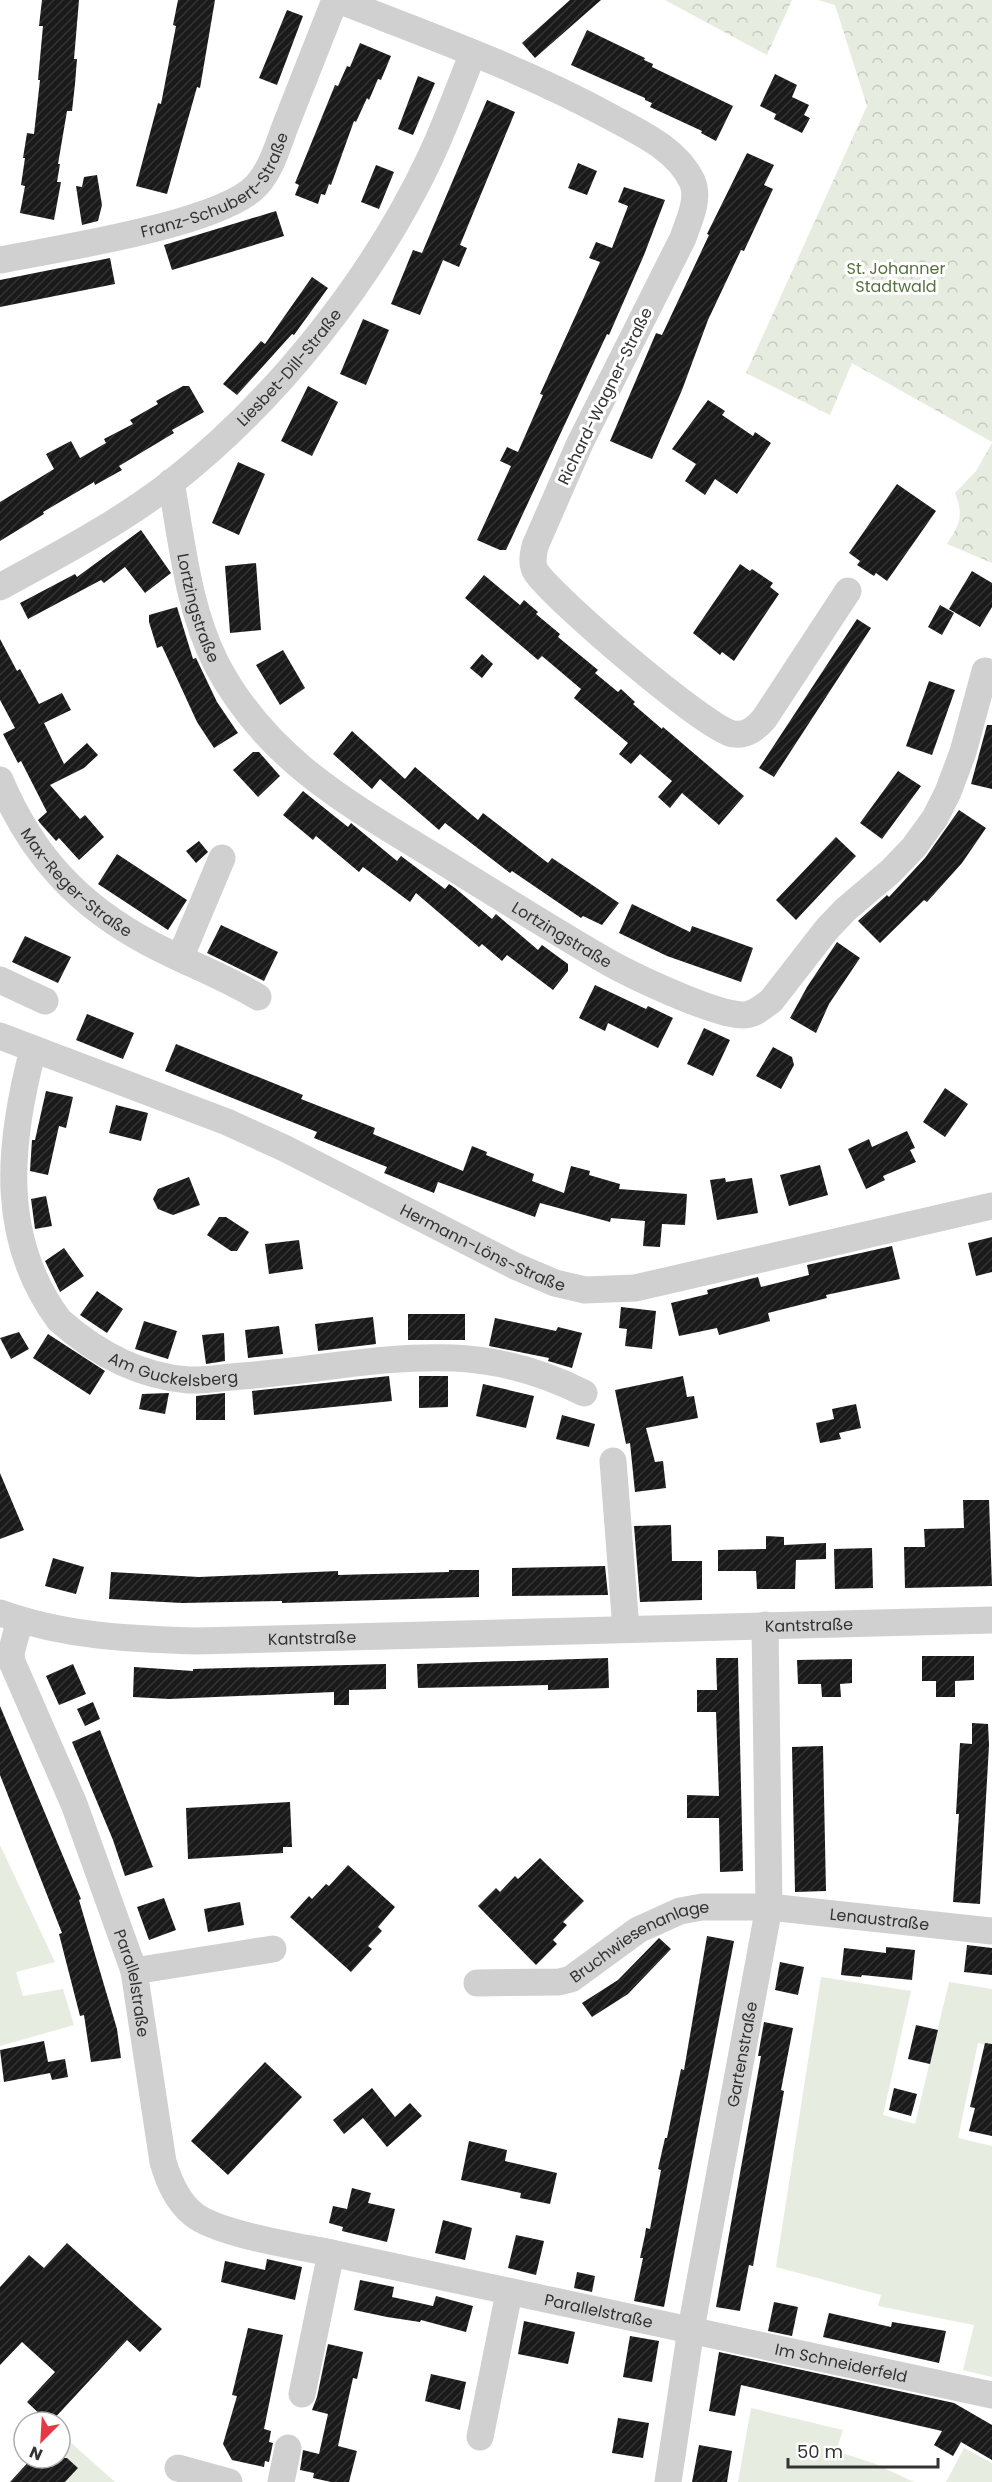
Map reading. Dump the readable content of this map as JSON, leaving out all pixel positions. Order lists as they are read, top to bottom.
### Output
{
  "streets": {
    "street": [
      "Franz-Schubert-Straße",
      "Liesbet-Dill-Straße",
      "Richard-Wagner-Straße",
      "Lortzingstraße",
      "Max-Reger-Straße",
      "Hermann-Löns-Straße",
      "Am Guckelsberg",
      "Kantstraße",
      "Lenaustraße",
      "Bruchwiesenanlage",
      "Parallelstraße",
      "Gartenstraße",
      "Im Schneiderfeld"
    ]
  },
  "crossings": [
    ["Franz-Schubert-Straße", "Richard-Wagner-Straße"],
    ["Liesbet-Dill-Straße", "Richard-Wagner-Straße"],
    ["Liesbet-Dill-Straße", "Lortzingstraße"],
    ["Hermann-Löns-Straße", "Am Guckelsberg"],
    ["Kantstraße", "Parallelstraße"],
    ["Kantstraße", "Gartenstraße"],
    ["Lenaustraße", "Bruchwiesenanlage"],
    ["Lenaustraße", "Gartenstraße"],
    ["Bruchwiesenanlage", "Gartenstraße"],
    ["Parallelstraße", "Gartenstraße"],
    ["Parallelstraße", "Im Schneiderfeld"],
    ["Gartenstraße", "Im Schneiderfeld"]
  ],
  "parks": ["St. Johanner Stadtwald"],
  "scale_bar": "50 m",
  "north": "bottom left"
}
